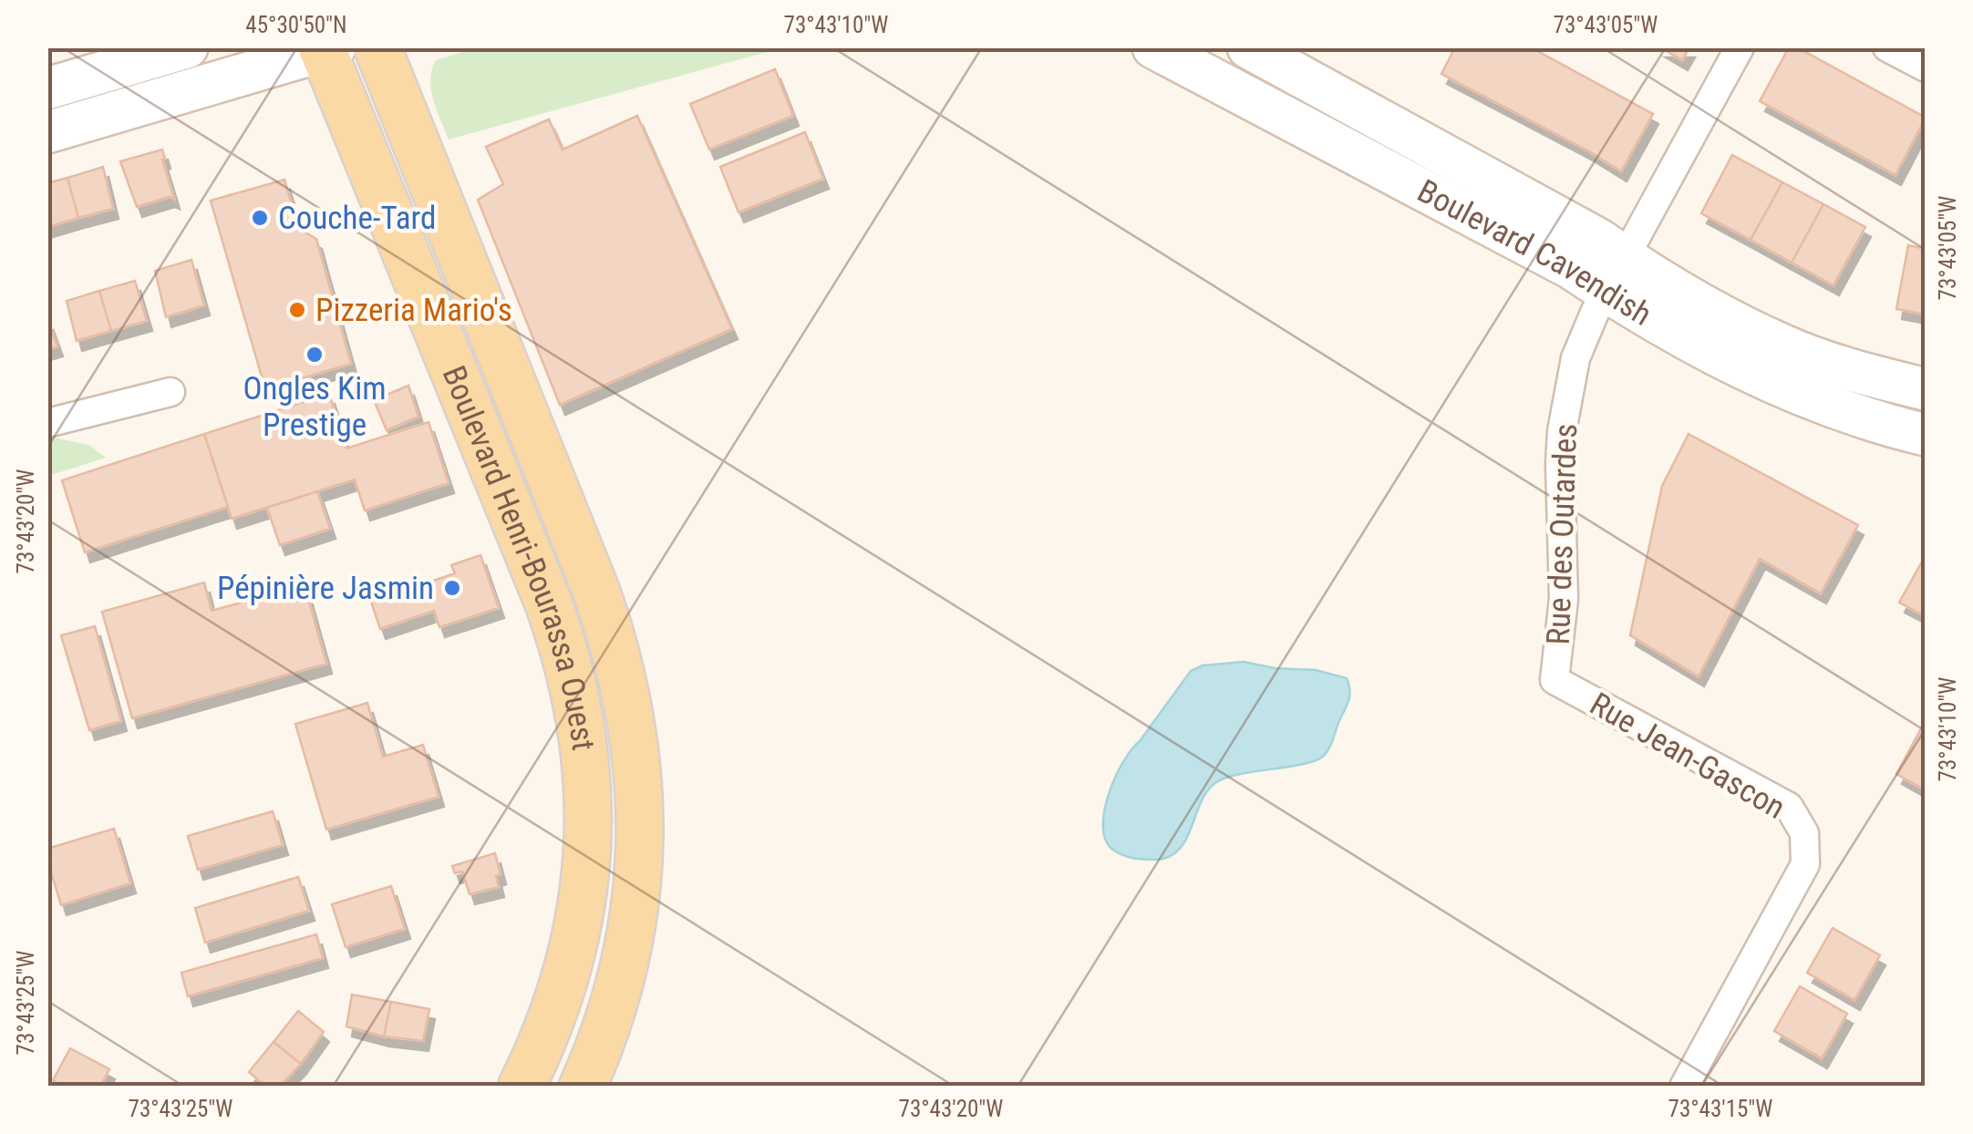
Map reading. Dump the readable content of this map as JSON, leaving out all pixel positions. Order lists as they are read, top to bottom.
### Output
{
  "streets": {
    "main road": ["Boulevard Cavendish", "Boulevard Henri-Bourassa Ouest"],
    "street": ["Rue des Outardes", "Rue Jean-Gascon"]
  },
  "crossings": [
    ["Boulevard Cavendish", "Rue des Outardes"],
    ["Rue des Outardes", "Rue Jean-Gascon"]
  ],
  "places": [
    "Couche-Tard",
    "Pizzeria Mario's",
    "Ongles Kim Prestige",
    "Pépinière Jasmin"
  ],
  "coordinates": [
    "45°30'50\"N",
    "73°43'10\"W",
    "73°43'05\"W",
    "73°43'20\"W",
    "73°43'25\"W",
    "73°43'15\"W"
  ]
}
